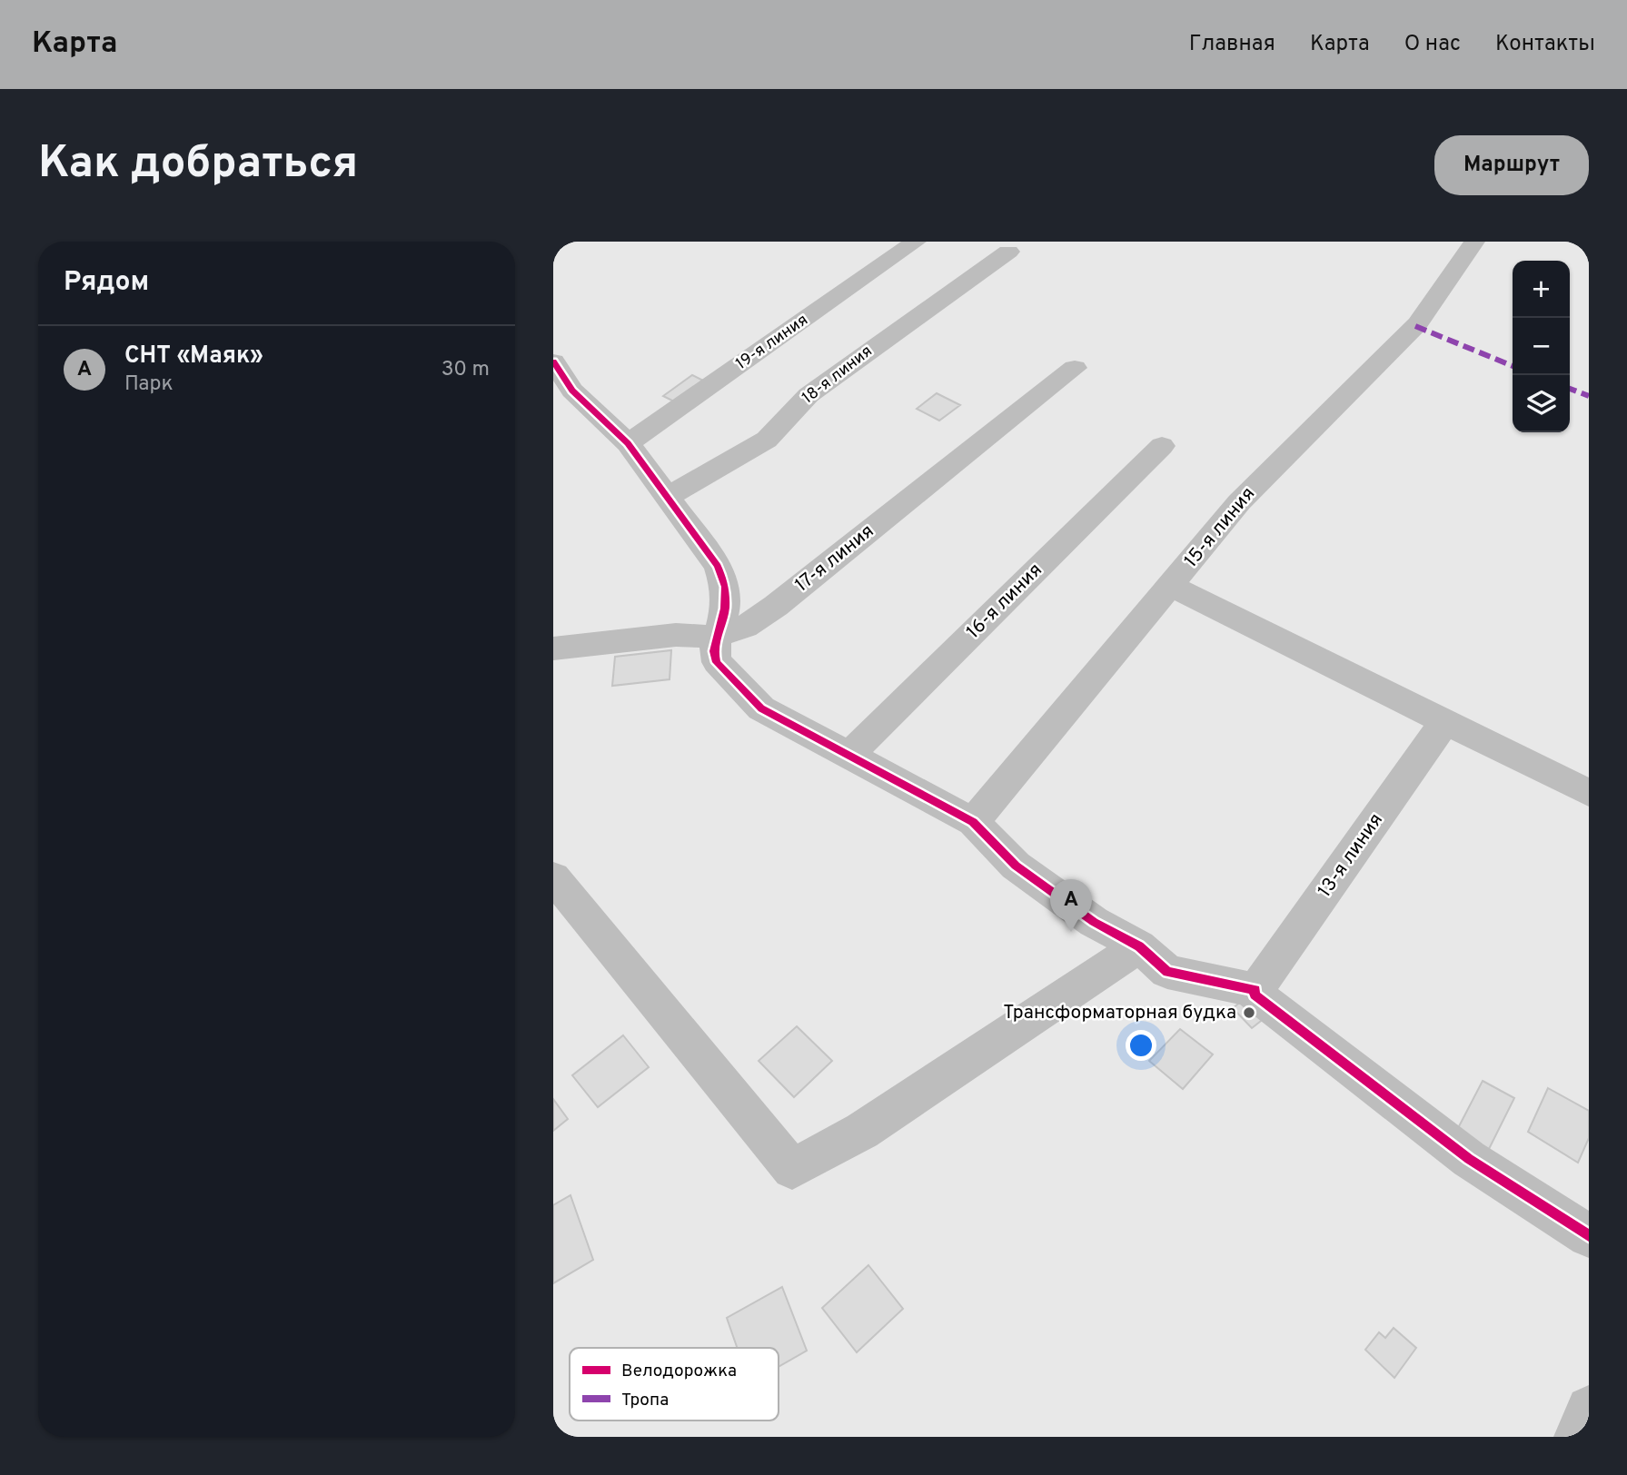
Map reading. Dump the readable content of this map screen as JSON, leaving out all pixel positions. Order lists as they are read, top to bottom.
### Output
{
  "streets": {
    "street": [
      "19-я линия",
      "18-я линия",
      "15-я линия",
      "17-я линия",
      "16-я линия",
      "13-я линия"
    ]
  },
  "places": ["Трансформаторная будка"],
  "legend": ["Велодорожка", "Тропа"],
  "page": {
    "header": "Карта",
    "nav": [
      "Главная",
      "Карта",
      "О нас",
      "Контакты"
    ],
    "buttons": "Маршрут",
    "title": "Как добраться",
    "heading": "Рядом",
    "map_buttons": ["+", "−"],
    "list": [
      {
        "mark": "A",
        "name": "СНТ «Маяк»",
        "note": "Парк",
        "value": "30 m"
      }
    ],
    "pins": "A"
  }
}
